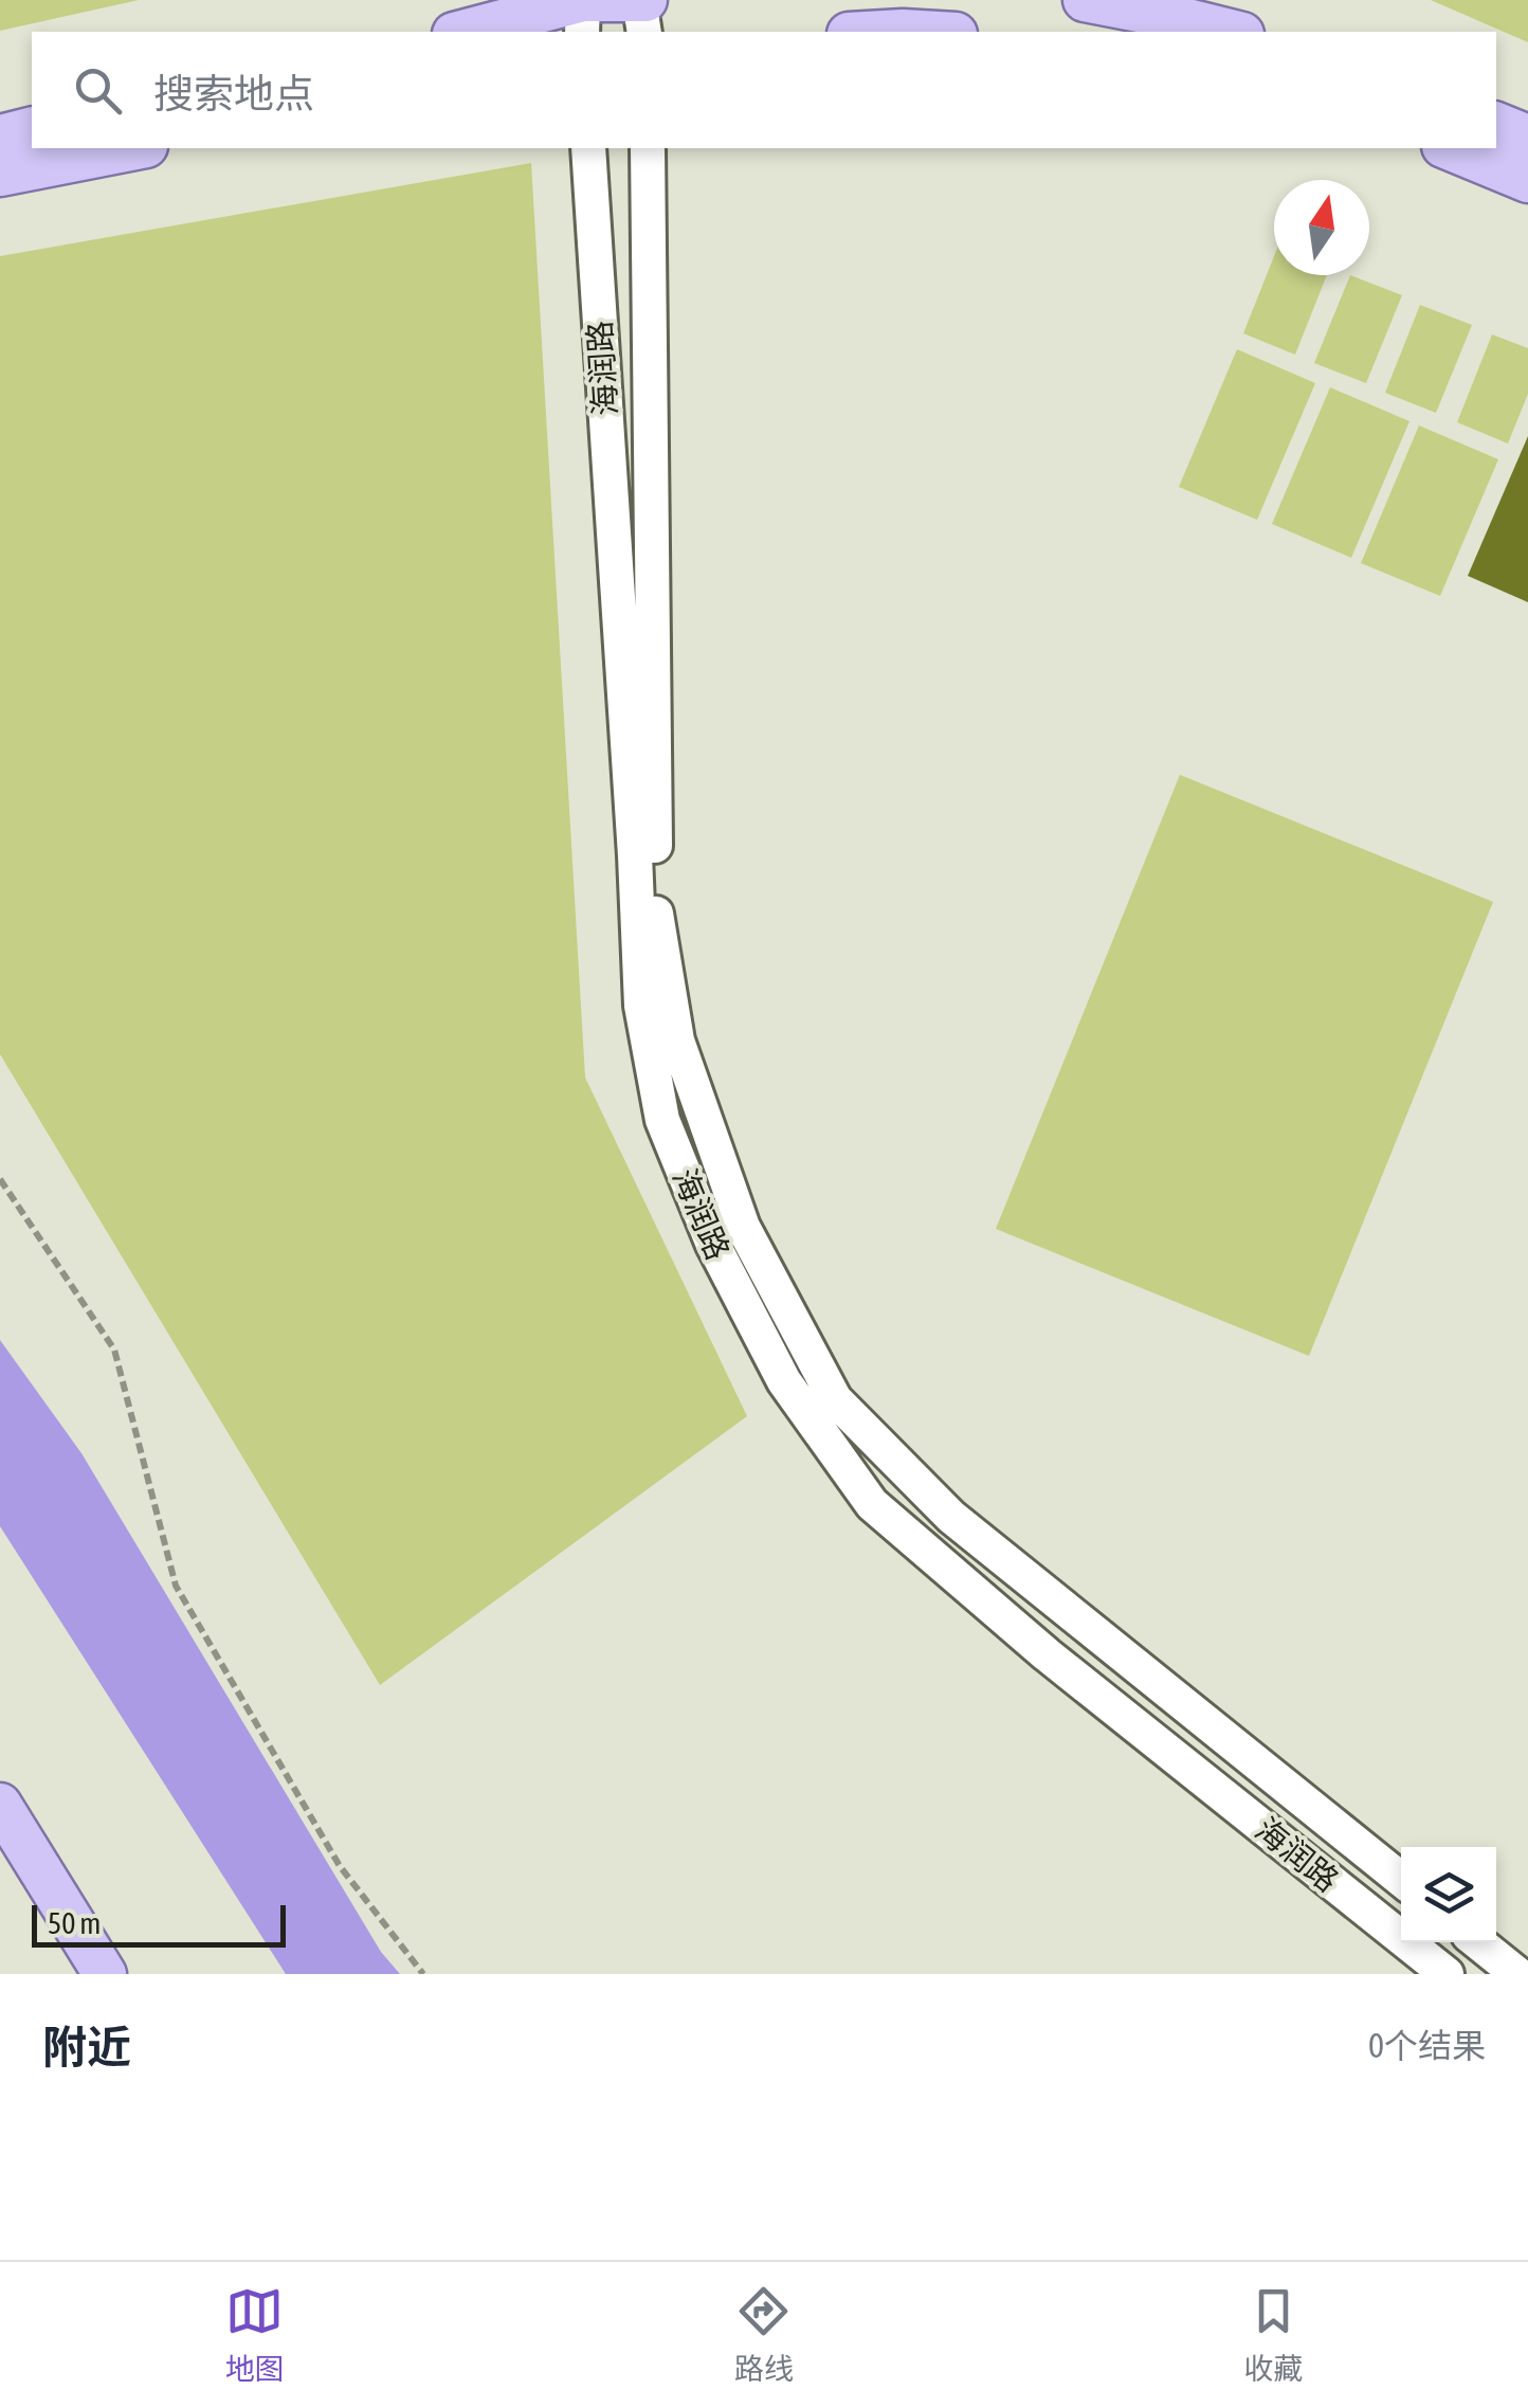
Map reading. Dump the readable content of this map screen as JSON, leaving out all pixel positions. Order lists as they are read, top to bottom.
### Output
{
  "streets": {
    "street": ["海润路"]
  },
  "scale_bar": "50 m",
  "north": "top",
  "page": {
    "search": "搜索地点",
    "scale": "50 m",
    "heading": ["附近", "0个结果"],
    "nav": ["地图", "路线", "收藏"]
  }
}
